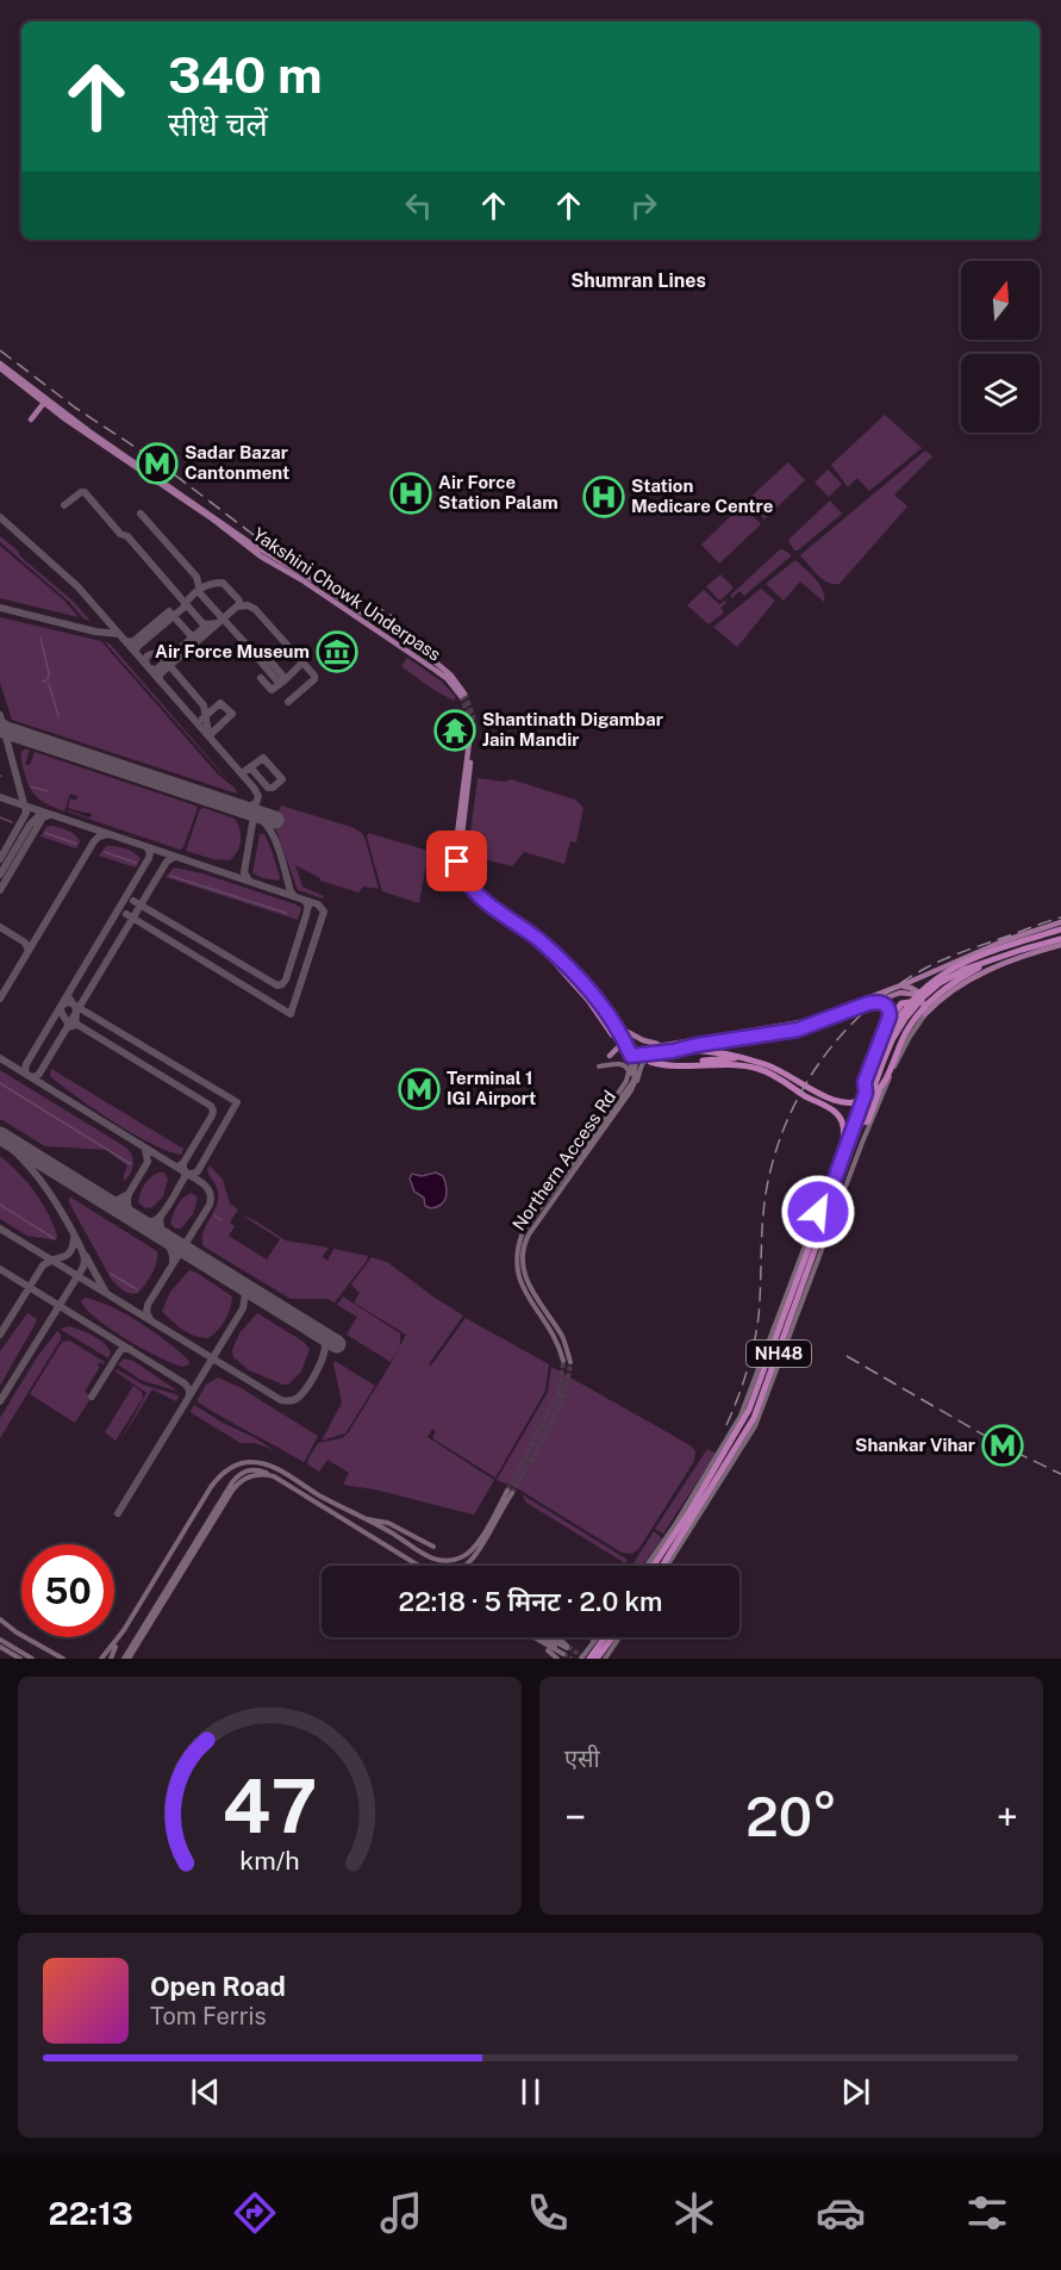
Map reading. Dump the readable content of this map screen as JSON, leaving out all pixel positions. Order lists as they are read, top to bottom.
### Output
{
  "streets": {
    "highway": ["NH48"],
    "main road": ["Yakshini Chowk Underpass", "Northern Access Rd"]
  },
  "districts": ["Shumran Lines"],
  "places": {
    "metro station": ["Sadar Bazar Cantonment", "Terminal 1 IGI Airport", "Shankar Vihar"],
    "hospital": ["Air Force Station Palam", "Station Medicare Centre"],
    "museum": ["Air Force Museum"],
    "temple": ["Shantinath Digambar Jain Mandir"]
  },
  "north": "top",
  "page": {
    "turn": ["340 m", "सीधे चलें"],
    "limit": "50",
    "trip": "22:18 · 5 मिनट · 2.0 km",
    "tile": "एसी",
    "heat": ["−", "20°", "+"],
    "song": ["Open Road", "Tom Ferris"],
    "tabs": "22:13",
    "gauge": ["47", "km/h"]
  }
}
